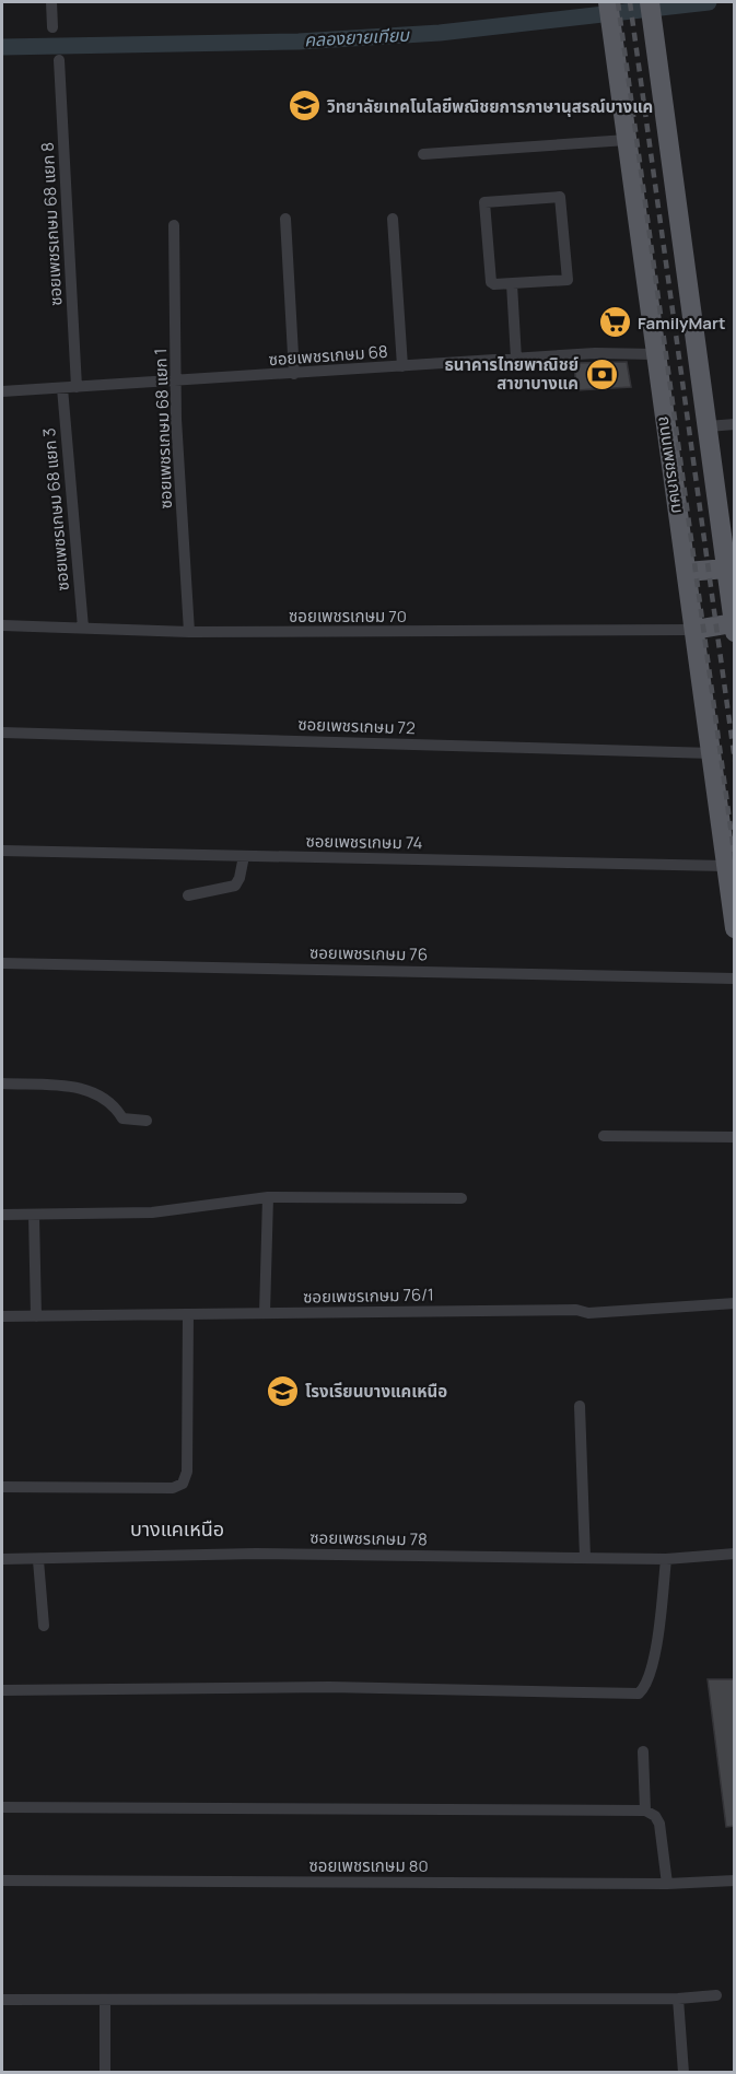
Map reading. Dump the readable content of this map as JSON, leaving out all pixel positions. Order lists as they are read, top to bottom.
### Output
{
  "streets": {
    "main road": ["ถนนเพชรเกษม"],
    "street": [
      "ซอยเพชรเกษม 68 แยก 8",
      "ซอยเพชรเกษม 68",
      "ซอยเพชรเกษม 68 แยก 1",
      "ซอยเพชรเกษม 68 แยก 3",
      "ซอยเพชรเกษม 70",
      "ซอยเพชรเกษม 72",
      "ซอยเพชรเกษม 74",
      "ซอยเพชรเกษม 76",
      "ซอยเพชรเกษม 76/1",
      "ซอยเพชรเกษม 78",
      "ซอยเพชรเกษม 80"
    ]
  },
  "crossings": [
    ["ซอยเพชรเกษม 68 แยก 8", "ซอยเพชรเกษม 68"],
    ["ซอยเพชรเกษม 68", "ซอยเพชรเกษม 68 แยก 1"],
    ["ซอยเพชรเกษม 68", "ถนนเพชรเกษม"],
    ["ซอยเพชรเกษม 68", "ซอยเพชรเกษม 68 แยก 3"],
    ["ซอยเพชรเกษม 68 แยก 1", "ซอยเพชรเกษม 70"],
    ["ถนนเพชรเกษม", "ซอยเพชรเกษม 70"],
    ["ถนนเพชรเกษม", "ซอยเพชรเกษม 72"],
    ["ถนนเพชรเกษม", "ซอยเพชรเกษม 74"],
    ["ซอยเพชรเกษม 68 แยก 3", "ซอยเพชรเกษม 70"]
  ],
  "districts": ["บางแคเหนือ"],
  "water": ["คลองยายเทียบ"],
  "places": {
    "school or university": ["วิทยาลัยเทคโนโลยีพณิชยการภาษานุสรณ์บางแค", "โรงเรียนบางแคเหนือ"],
    "supermarket": ["FamilyMart"],
    "bank": ["ธนาคารไทยพาณิชย์ สาขาบางแค"]
  }
}
